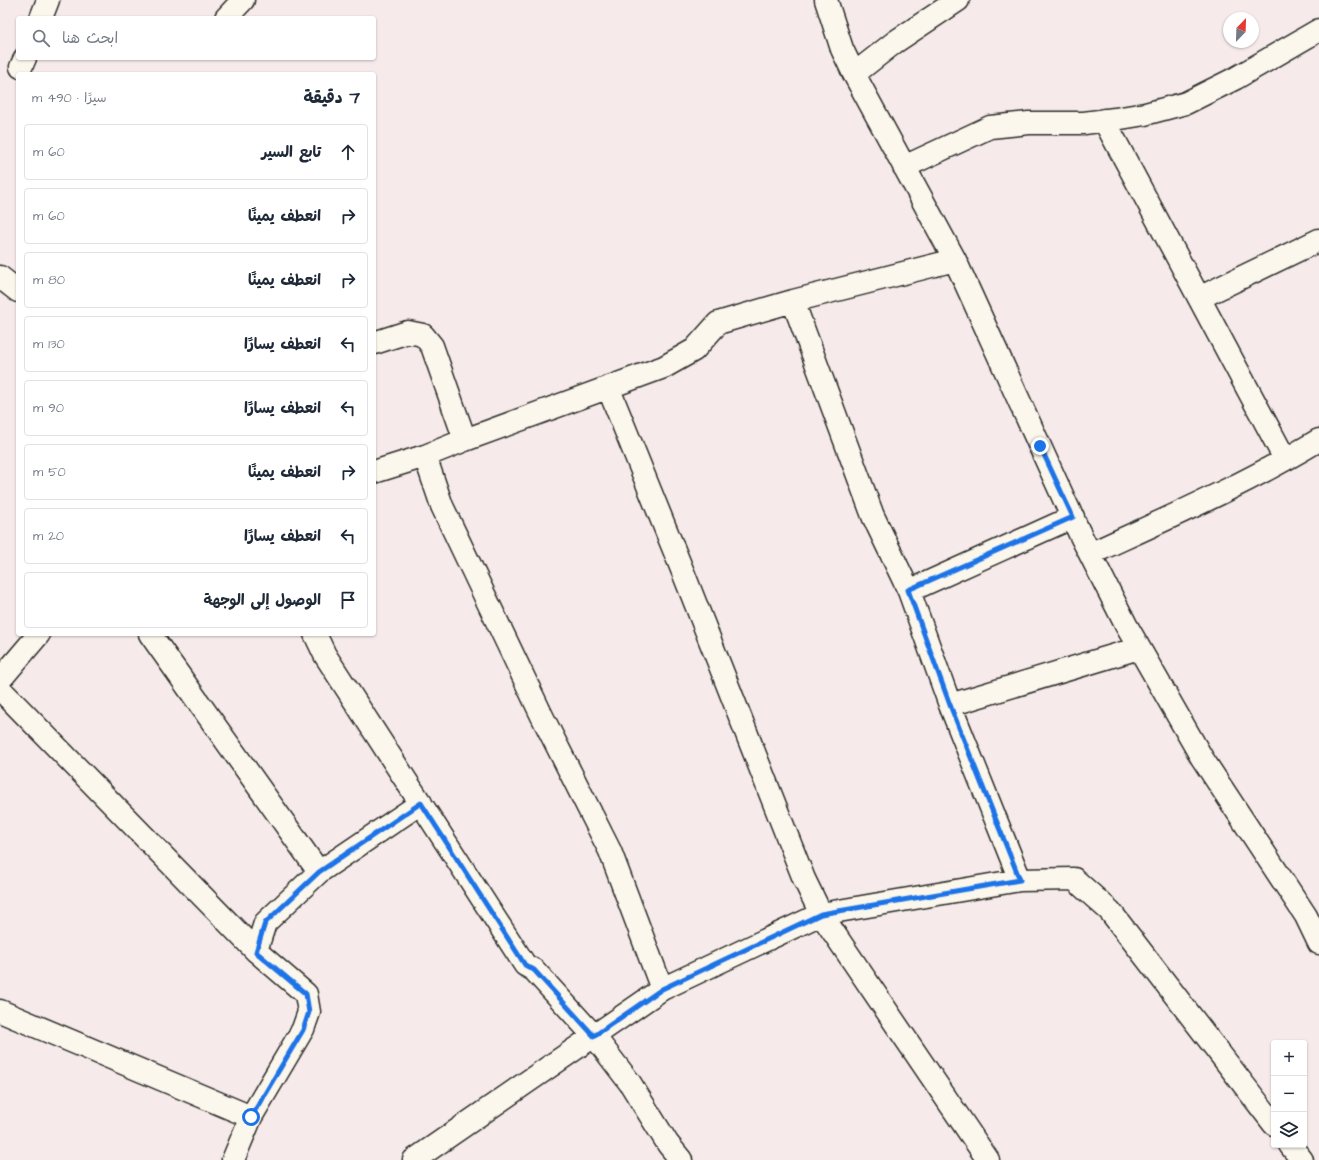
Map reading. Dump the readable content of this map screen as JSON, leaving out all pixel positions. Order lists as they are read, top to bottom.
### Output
{
  "north": "top right",
  "page": {
    "search": "ابحث هنا",
    "heading": ["7 دقيقة", "سيرًا · 490 m"],
    "list": [
      ["تابع السير", "60 m"],
      ["انعطف يمينًا", "60 m"],
      ["انعطف يمينًا", "80 m"],
      ["انعطف يسارًا", "130 m"],
      ["انعطف يسارًا", "90 m"],
      ["انعطف يمينًا", "50 m"],
      ["انعطف يسارًا", "20 m"],
      "الوصول إلى الوجهة"
    ],
    "map_buttons": ["+", "−"]
  }
}
